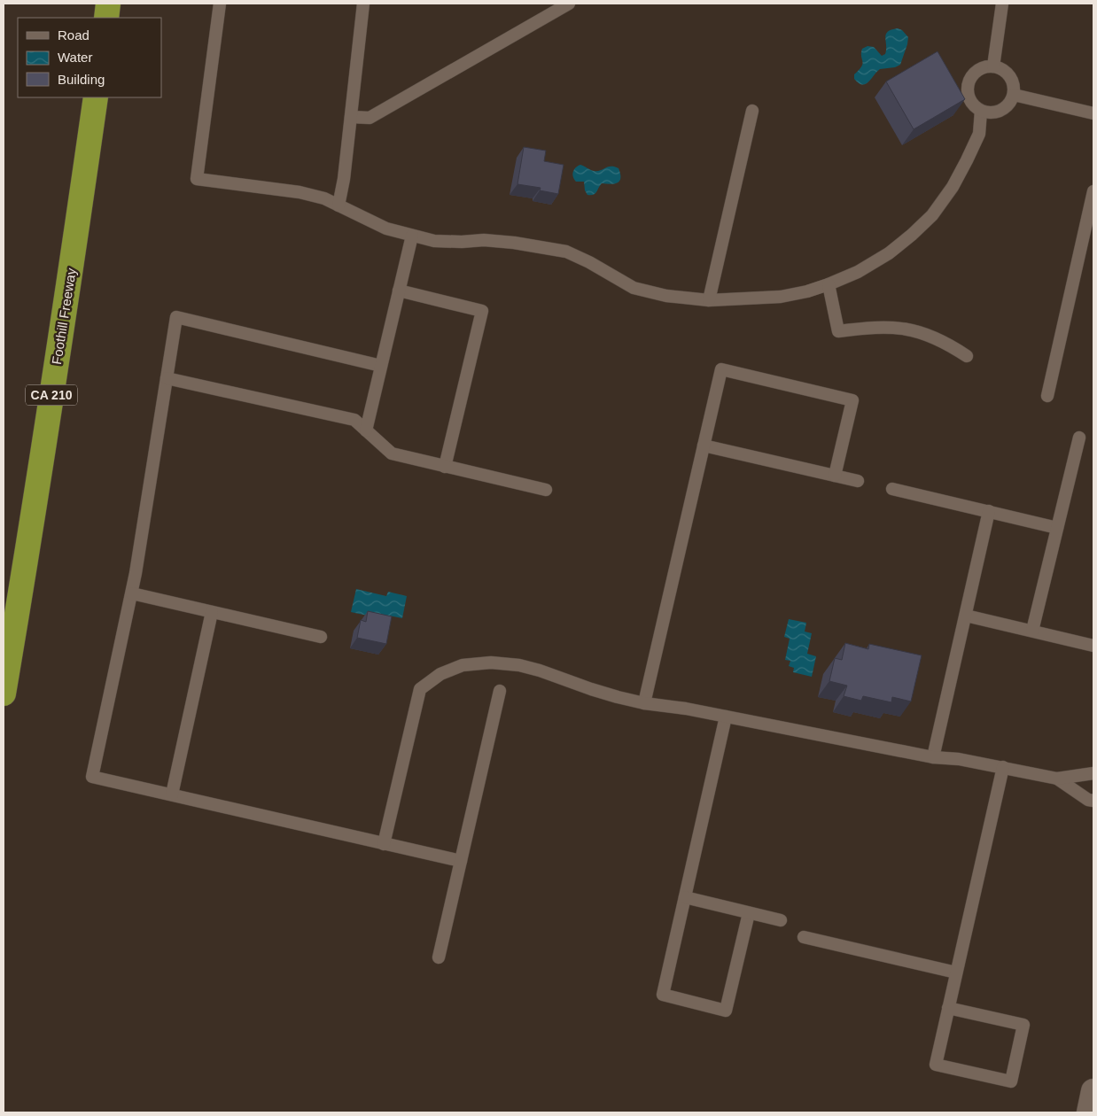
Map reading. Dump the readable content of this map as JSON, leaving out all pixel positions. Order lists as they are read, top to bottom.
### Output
{
  "streets": {
    "highway": ["Foothill Freeway", "CA 210"]
  },
  "legend": ["Road", "Water", "Building"]
}
